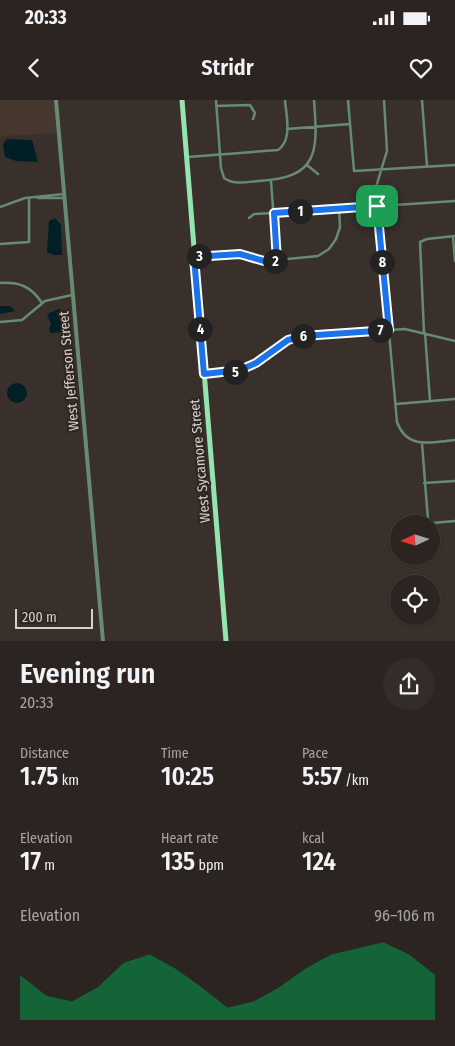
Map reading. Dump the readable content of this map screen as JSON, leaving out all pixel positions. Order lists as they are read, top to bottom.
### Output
{
  "streets": {
    "main road": ["West Sycamore Street"],
    "street": ["West Jefferson Street"]
  },
  "scale_bar": "200 m",
  "north": "left",
  "page": {
    "status": "20:33",
    "header": "Stridr",
    "pins": [
      "1",
      "3",
      "2",
      "8",
      "4",
      "7",
      "6",
      "5"
    ],
    "scale": "200 m",
    "heading": ["Evening run", "20:33"],
    "stats": [
      ["Distance", "1.75 km"],
      ["Time", "10:25"],
      ["Pace", "5:57 /km"],
      ["Elevation", "17 m"],
      ["Heart rate", "135 bpm"],
      ["kcal", "124"]
    ],
    "chart": ["Elevation", "96–106 m"]
  }
}
